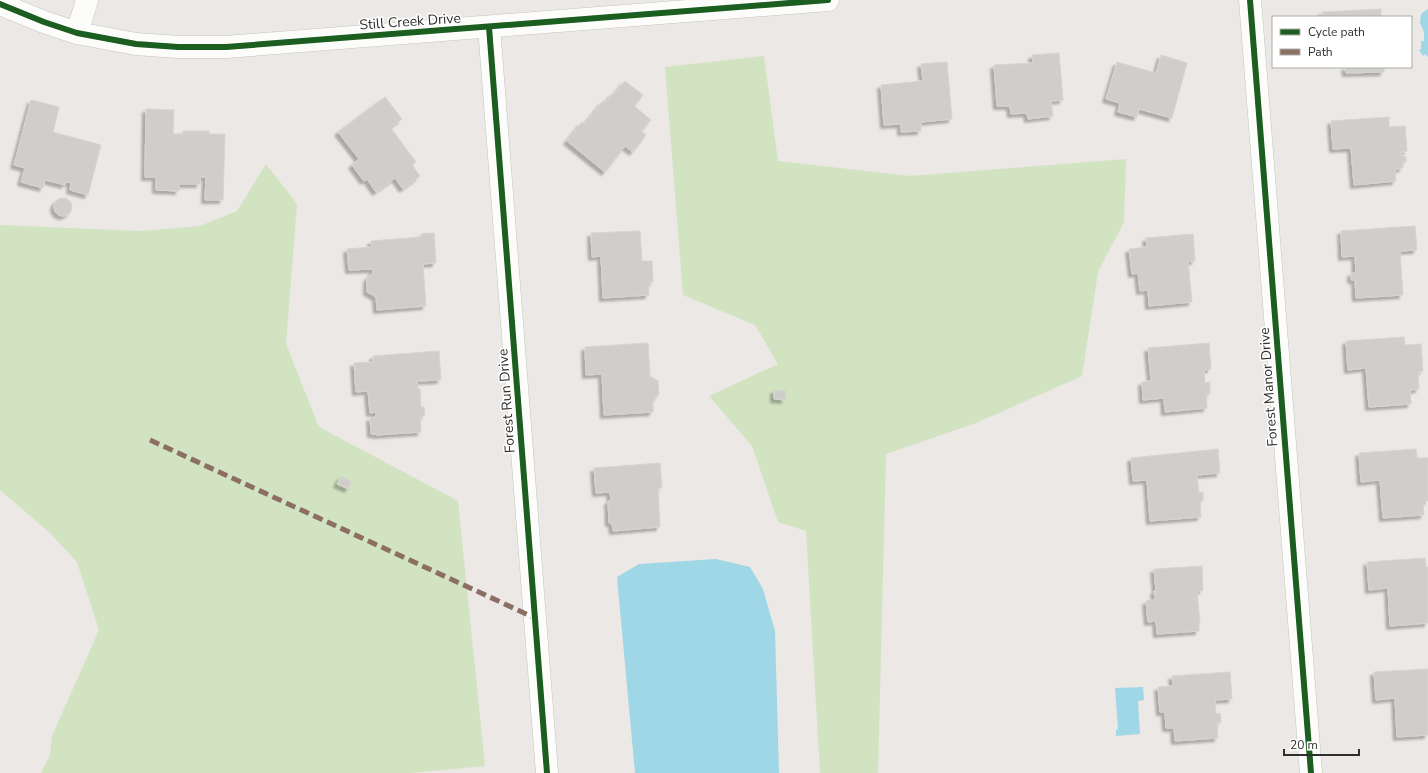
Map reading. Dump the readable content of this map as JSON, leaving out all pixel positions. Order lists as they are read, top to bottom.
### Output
{
  "streets": {
    "street": ["Still Creek Drive", "Forest Manor Drive", "Forest Run Drive"]
  },
  "crossings": [
    ["Still Creek Drive", "Forest Run Drive"]
  ],
  "legend": ["Cycle path", "Path"],
  "scale_bar": "20 m"
}
